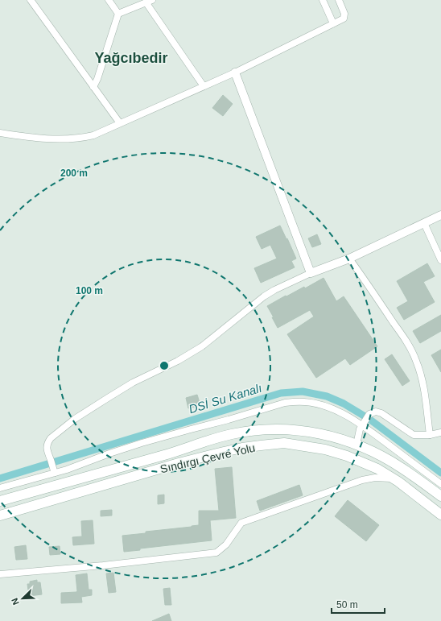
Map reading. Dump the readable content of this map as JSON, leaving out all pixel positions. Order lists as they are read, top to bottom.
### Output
{
  "streets": {
    "main road": ["Sındırgı Çevre Yolu"]
  },
  "districts": ["Yağcıbedir"],
  "water": ["DSİ Su Kanalı"],
  "scale_bar": "50 m",
  "north": "bottom left",
  "rings": ["200 m", "100 m"]
}
